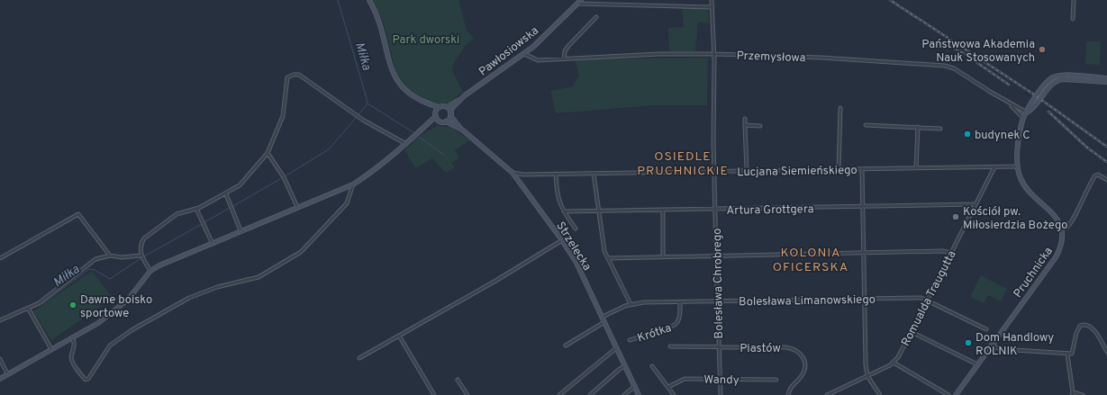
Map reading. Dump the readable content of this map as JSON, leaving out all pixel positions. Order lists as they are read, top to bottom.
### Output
{
  "streets": {
    "street": [
      "Pawłosiowska",
      "Przemysłowa",
      "Lucjana Siemieńskiego",
      "Artura Grottgera",
      "Strzelecka",
      "Pruchnicka",
      "Bolesława Chrobrego",
      "Romualda Traugutta",
      "Bolesława Limanowskiego",
      "Krótka",
      "Piastów",
      "Wandy"
    ]
  },
  "crossings": [
    ["Pawłosiowska", "Przemysłowa"],
    ["Pawłosiowska", "Strzelecka"],
    ["Przemysłowa", "Bolesława Chrobrego"],
    ["Lucjana Siemieńskiego", "Strzelecka"],
    ["Lucjana Siemieńskiego", "Pruchnicka"],
    ["Lucjana Siemieńskiego", "Bolesława Chrobrego"],
    ["Lucjana Siemieńskiego", "Romualda Traugutta"],
    ["Artura Grottgera", "Bolesława Chrobrego"],
    ["Artura Grottgera", "Romualda Traugutta"],
    ["Strzelecka", "Bolesława Limanowskiego"],
    ["Bolesława Chrobrego", "Bolesława Limanowskiego"],
    ["Bolesława Chrobrego", "Piastów"],
    ["Bolesława Chrobrego", "Wandy"],
    ["Romualda Traugutta", "Bolesława Limanowskiego"],
    ["Bolesława Limanowskiego", "Krótka"]
  ],
  "districts": ["OSIEDLE PRUCHNICKIE", "KOLONIA OFICERSKA"],
  "water": ["Miłka"],
  "parks": ["Park dworski"],
  "places": [
    "Państwowa Akademia Nauk Stosowanych",
    "budynek C",
    "Kościół pw. Miłosierdzia Bożego",
    "Dawne boisko sportowe",
    "Dom Handlowy ROLNIK"
  ]
}
